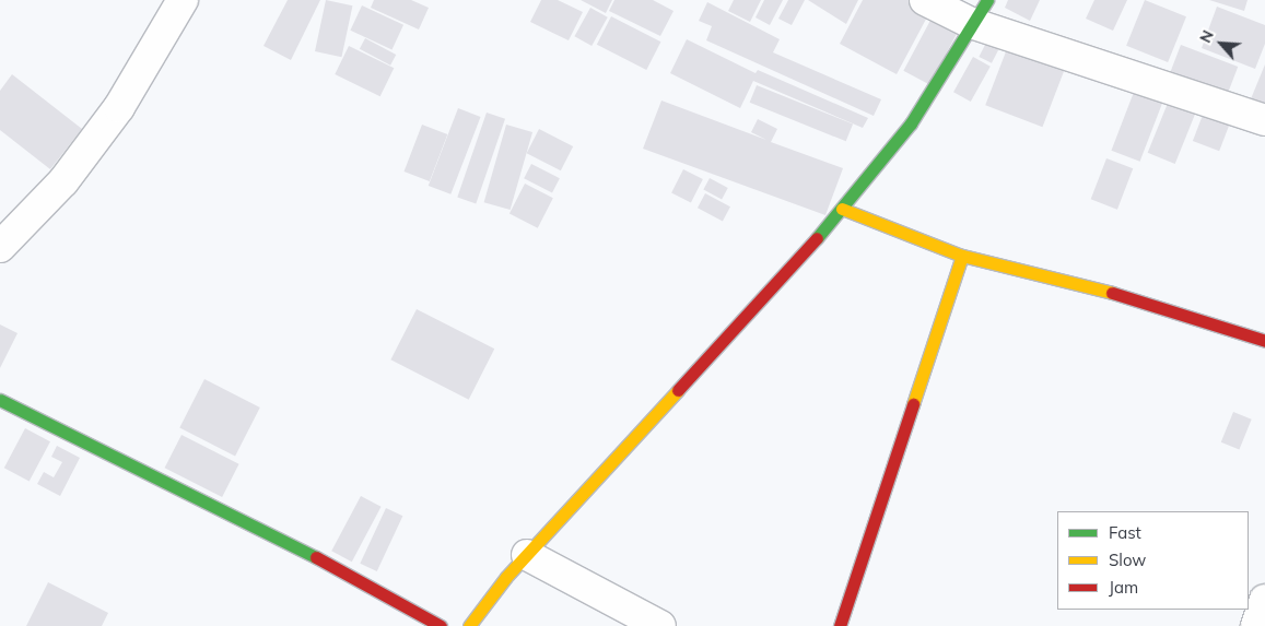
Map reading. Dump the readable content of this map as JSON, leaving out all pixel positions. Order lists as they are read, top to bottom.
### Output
{
  "legend": ["Fast", "Slow", "Jam"],
  "north": "top left"
}
